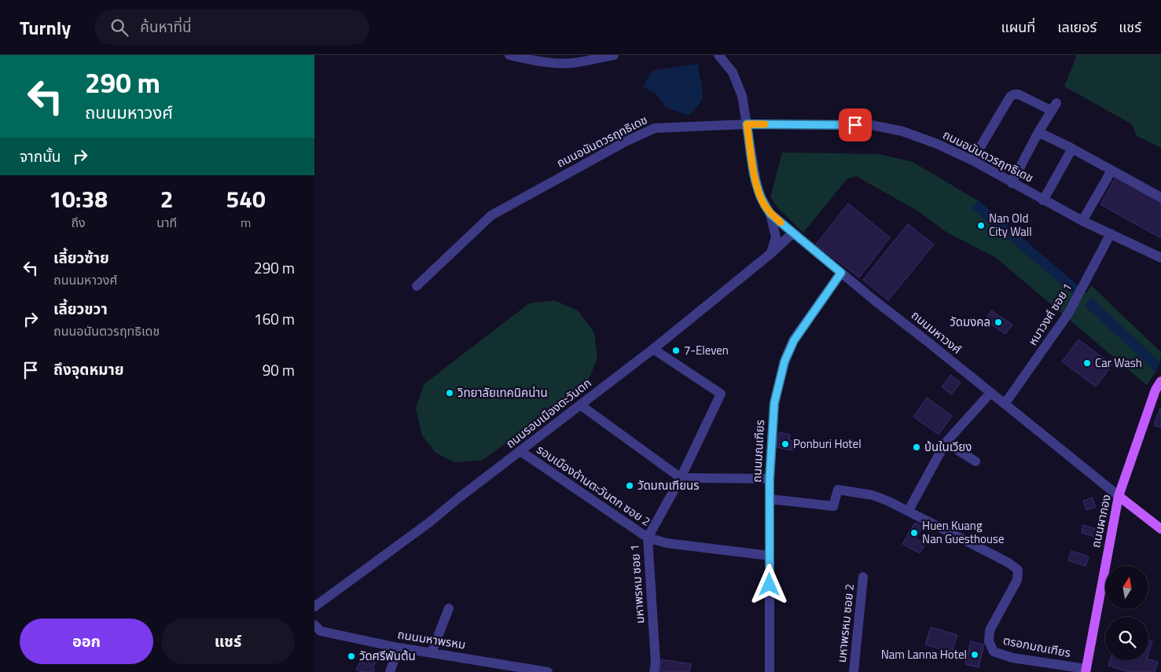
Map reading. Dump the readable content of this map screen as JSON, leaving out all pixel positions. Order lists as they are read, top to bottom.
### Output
{
  "streets": {
    "main road": ["ถนนมหาวงศ์", "ถนนผากอง"],
    "street": [
      "ถนนอนันตวรฤทธิเดช",
      "หมาวงศ์ ซอย 1",
      "ถนนรอบเมืองตะวันตก",
      "ถนนมณเฑียร",
      "รอบเมืองด้านตะวันตก ซอย 2",
      "มหาพรหม ซอย 1",
      "มหาพรหม ซอย 2",
      "ถนนมหาพรหม",
      "ตรอกมณเฑียร"
    ]
  },
  "crossings": [
    ["ถนนอนันตวรฤทธิเดช", "หมาวงศ์ ซอย 1"],
    ["ถนนอนันตวรฤทธิเดช", "ถนนมหาวงศ์"],
    ["หมาวงศ์ ซอย 1", "ถนนมหาวงศ์"],
    ["ถนนมหาวงศ์", "ถนนรอบเมืองตะวันตก"],
    ["ถนนมหาวงศ์", "ถนนมณเฑียร"],
    ["ถนนมหาวงศ์", "ถนนผากอง"],
    ["ถนนรอบเมืองตะวันตก", "รอบเมืองด้านตะวันตก ซอย 2"],
    ["ถนนรอบเมืองตะวันตก", "มหาพรหม ซอย 1"],
    ["ถนนมณเฑียร", "รอบเมืองด้านตะวันตก ซอย 2"],
    ["รอบเมืองด้านตะวันตก ซอย 2", "มหาพรหม ซอย 1"],
    ["ถนนผากอง", "ตรอกมณเฑียร"]
  ],
  "places": [
    "Nan Old City Wall",
    "วัดมงคล",
    "7-Eleven",
    "Car Wash",
    "วิทยาลัยเทคนิคน่าน",
    "Ponburi Hotel",
    "บ้นในเวียง",
    "วัดมณเฑียนร",
    "Huen Kuang Nan Guesthouse",
    "Nam Lanna Hotel",
    "วัดศรีพันต้น"
  ],
  "north": "top",
  "page": {
    "header": "Turnly",
    "search": "ค้นหาที่นี่",
    "nav": ["แผนที่", "เลเยอร์", "แชร์"],
    "turn": ["290 m", "ถนนมหาวงศ์"],
    "then": "จากนั้น",
    "eta": [
      "10:38",
      "ถึง",
      "2",
      "นาที",
      "540",
      "m"
    ],
    "list": [
      {
        "name": "เลี้ยวซ้าย",
        "note": "ถนนมหาวงศ์",
        "value": "290 m"
      },
      {
        "name": "เลี้ยวขวา",
        "note": "ถนนอนันตวรฤทธิเดช",
        "value": "160 m"
      },
      {
        "name": "ถึงจุดหมาย",
        "value": "90 m"
      }
    ],
    "buttons": ["ออก", "แชร์"]
  }
}
